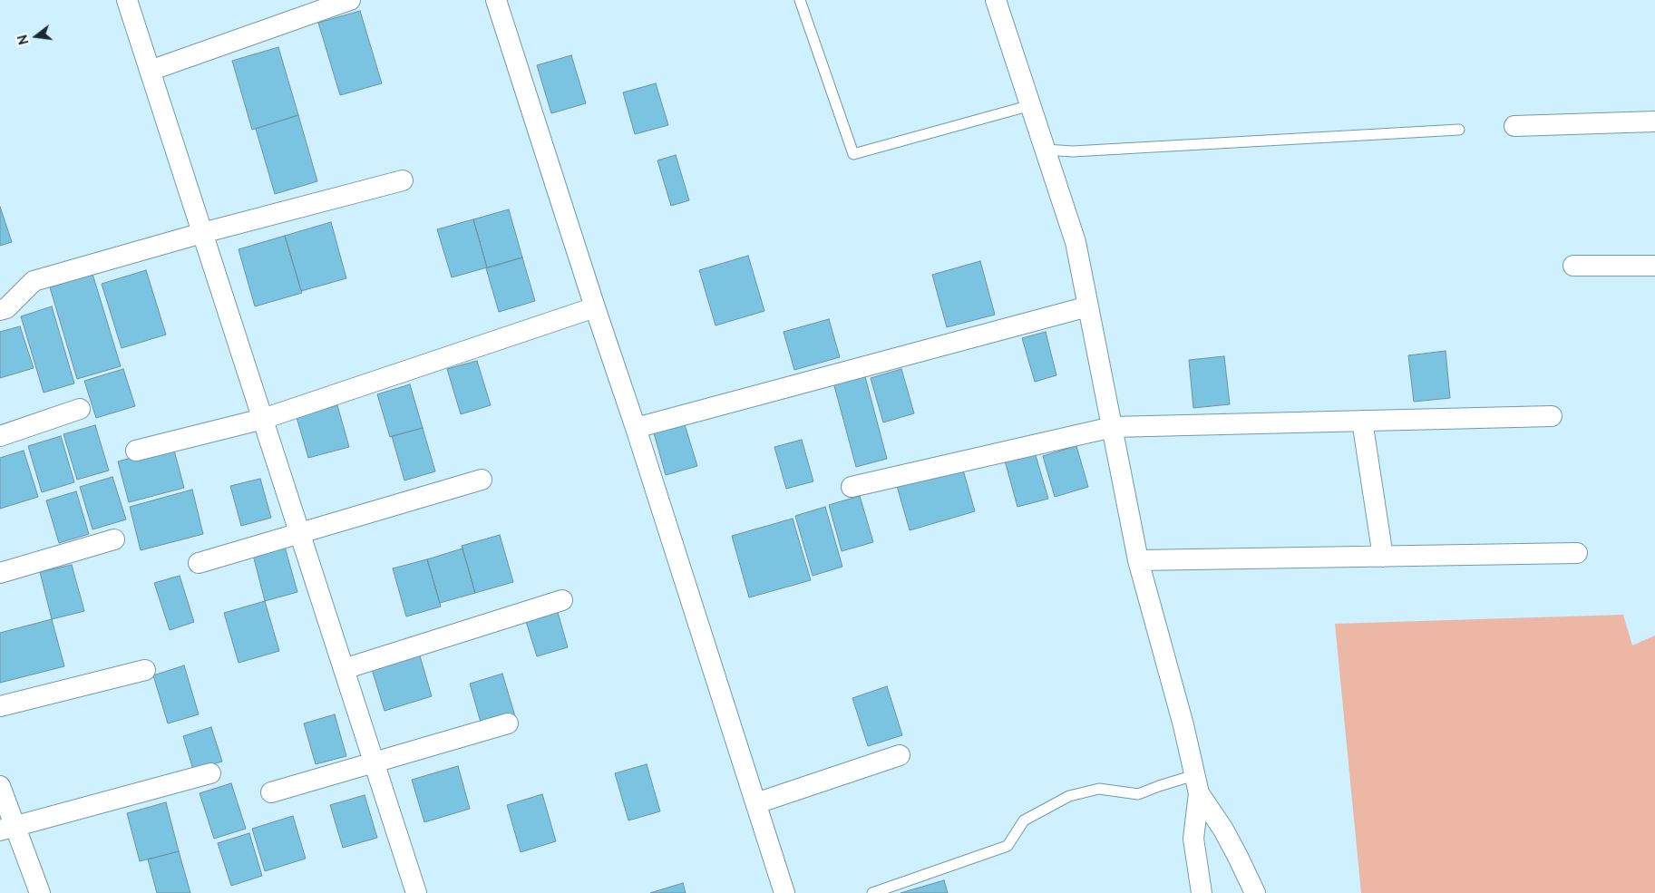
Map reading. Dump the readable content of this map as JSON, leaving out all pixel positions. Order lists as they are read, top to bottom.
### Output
{
  "north": "left"
}
